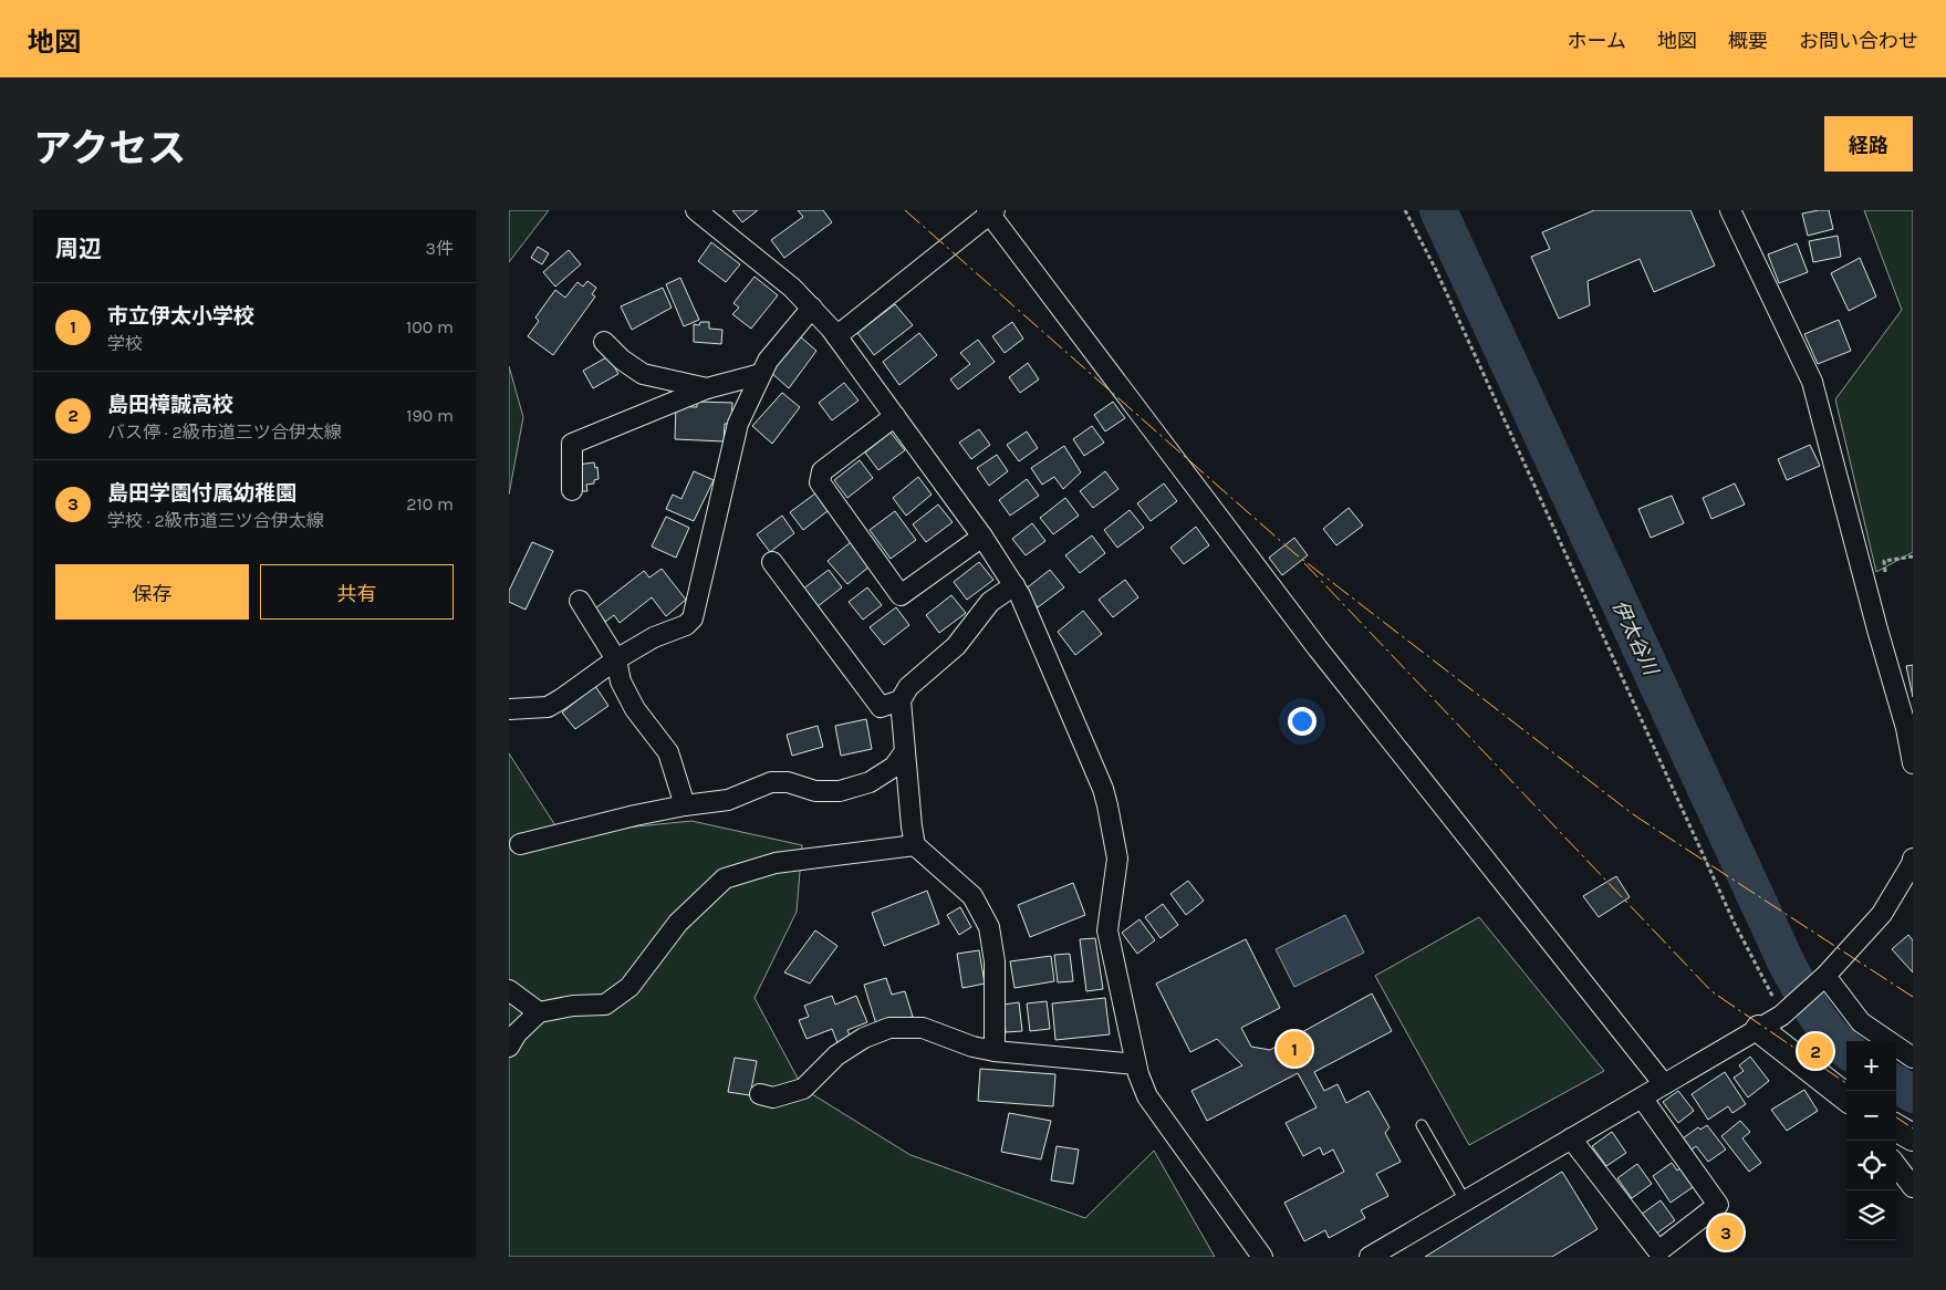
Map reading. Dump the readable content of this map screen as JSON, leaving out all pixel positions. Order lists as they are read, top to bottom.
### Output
{
  "water": ["伊太谷川"],
  "page": {
    "header": "地図",
    "nav": [
      "ホーム",
      "地図",
      "概要",
      "お問い合わせ"
    ],
    "title": "アクセス",
    "buttons": [
      "経路",
      ["保存", "共有"]
    ],
    "heading": ["周辺", "3件"],
    "list": [
      {
        "mark": "1",
        "name": "市立伊太小学校",
        "note": "学校",
        "value": "100 m"
      },
      {
        "mark": "2",
        "name": "島田樟誠高校",
        "note": "バス停 · 2級市道三ツ合伊太線",
        "value": "190 m"
      },
      {
        "mark": "3",
        "name": "島田学園付属幼稚園",
        "note": "学校 · 2級市道三ツ合伊太線",
        "value": "210 m"
      }
    ],
    "pins": ["1", "2", "3"],
    "map_buttons": ["+", "−"]
  }
}
